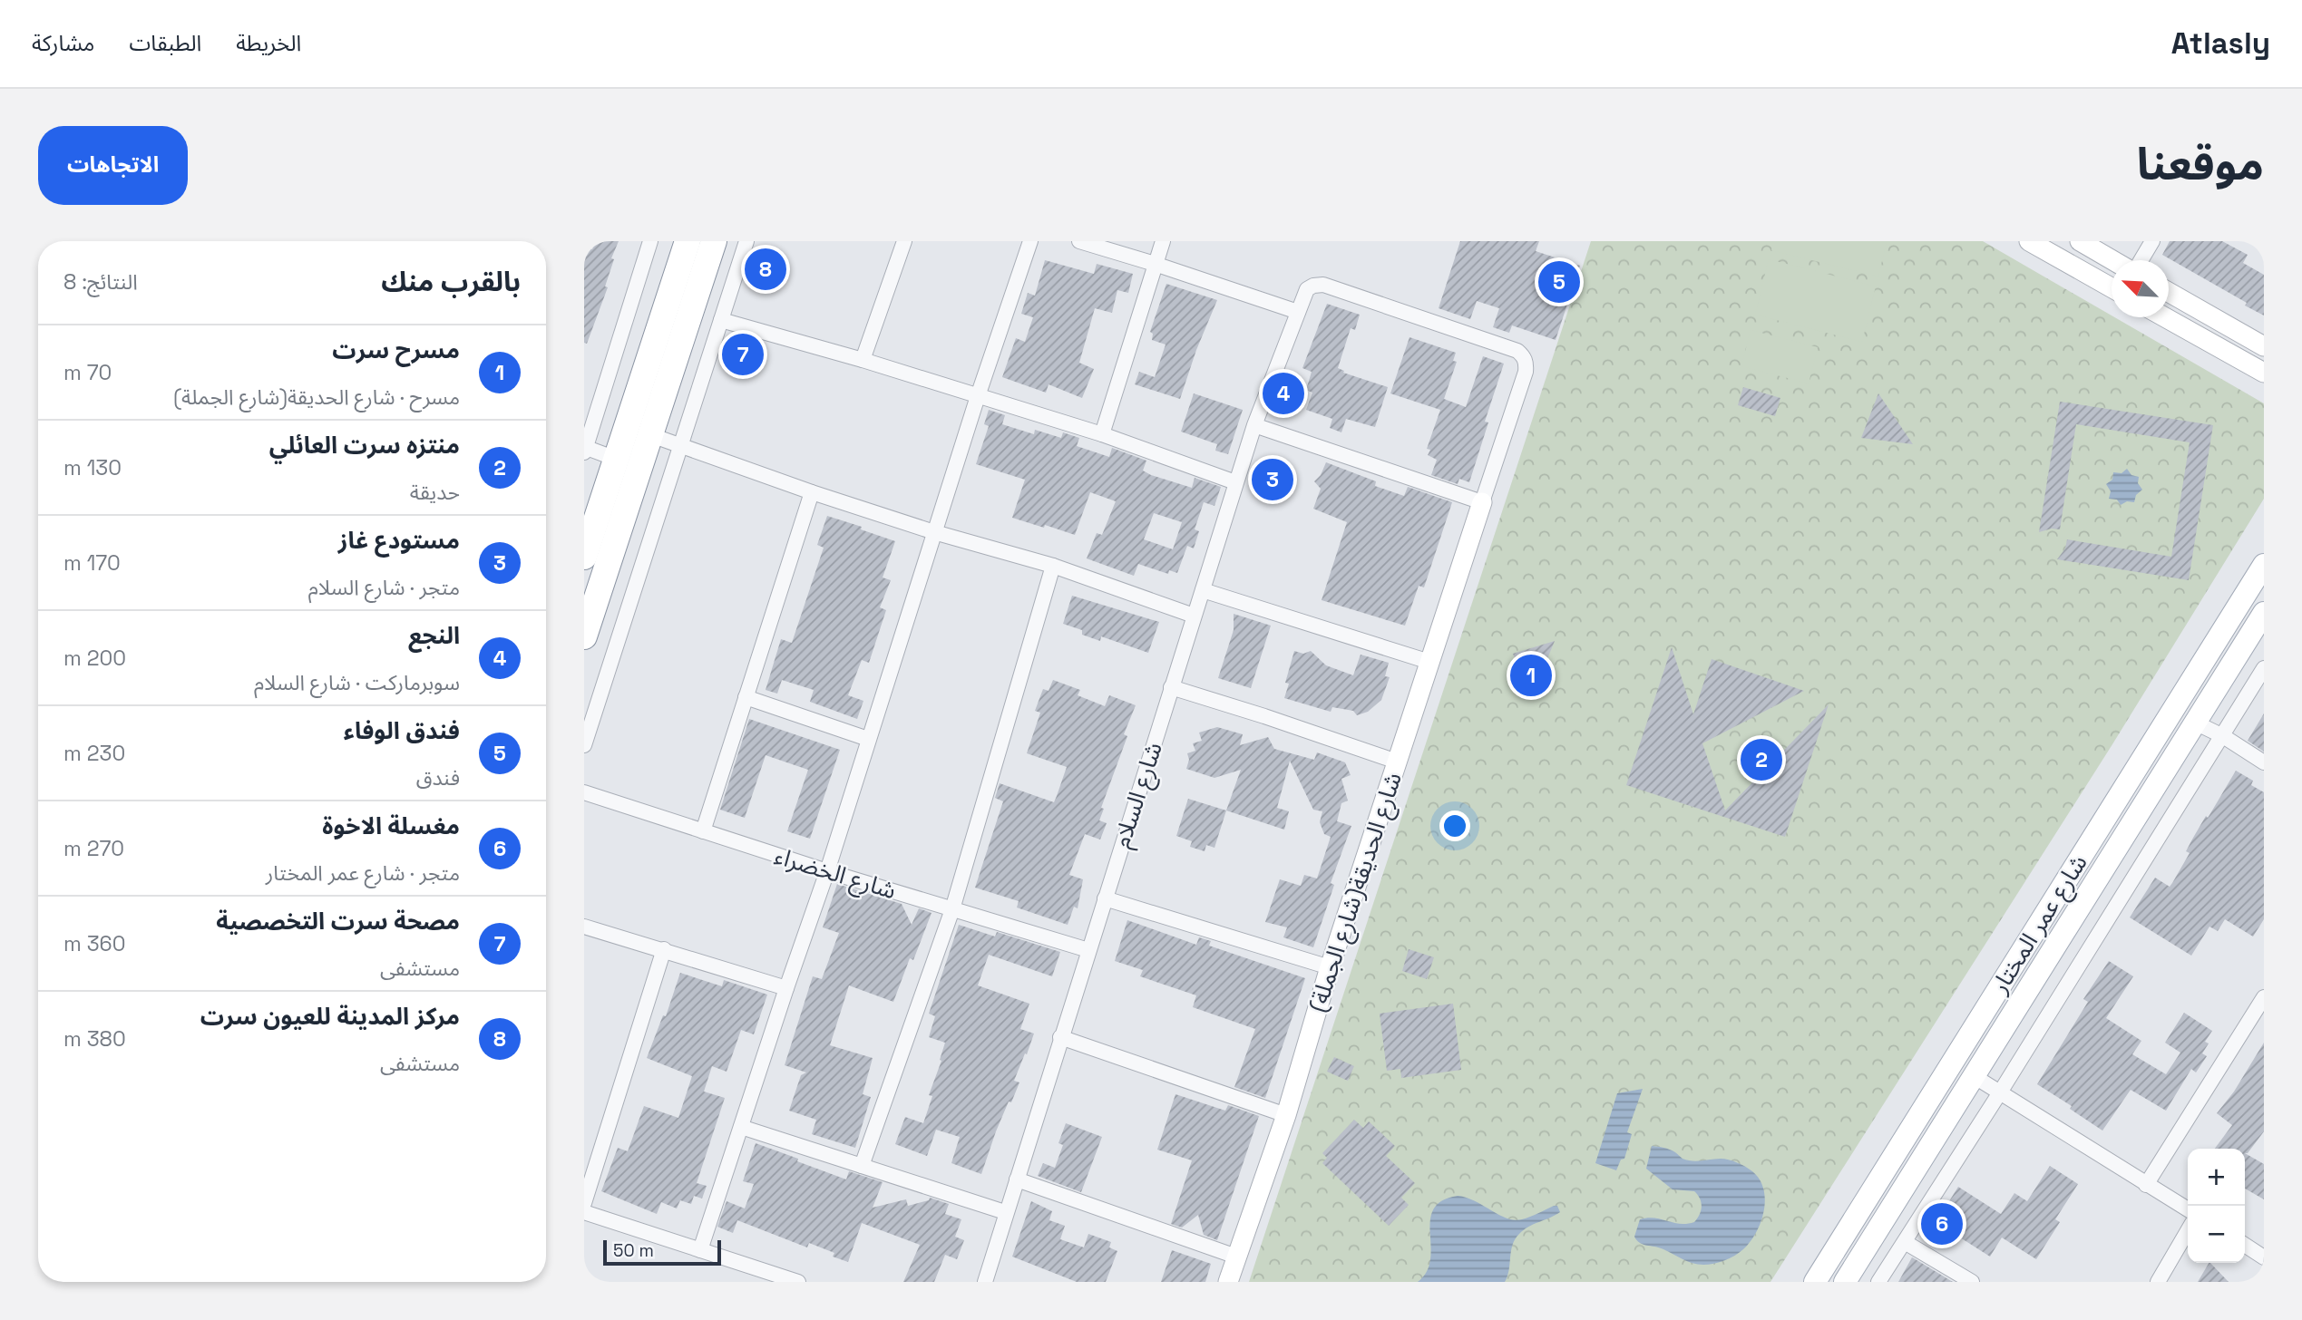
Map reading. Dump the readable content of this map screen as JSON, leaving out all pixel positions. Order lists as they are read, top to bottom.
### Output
{
  "streets": {
    "main road": ["شارع عمر المختار"],
    "street": ["شارع السلام", "شارع الخضراء", "شارع الحديقة(شارع الجملة)"]
  },
  "crossings": [
    ["شارع السلام", "شارع الخضراء"],
    ["شارع السلام", "شارع الحديقة(شارع الجملة)"]
  ],
  "scale_bar": "50 m",
  "north": "top left",
  "page": {
    "header": "Atlasly",
    "nav": ["الخريطة", "الطبقات", "مشاركة"],
    "title": "موقعنا",
    "buttons": "الاتجاهات",
    "heading": ["بالقرب منك", "النتائج: 8"],
    "pins": [
      "8",
      "5",
      "7",
      "4",
      "3",
      "1",
      "2",
      "6"
    ],
    "list": [
      {
        "mark": "1",
        "name": "مسرح سرت",
        "note": "مسرح · شارع الحديقة(شارع الجملة)",
        "value": "70 m"
      },
      {
        "mark": "2",
        "name": "منتزه سرت العائلي",
        "note": "حديقة",
        "value": "130 m"
      },
      {
        "mark": "3",
        "name": "مستودع غاز",
        "note": "متجر · شارع السلام",
        "value": "170 m"
      },
      {
        "mark": "4",
        "name": "النجع",
        "note": "سوبرماركت · شارع السلام",
        "value": "200 m"
      },
      {
        "mark": "5",
        "name": "فندق الوفاء",
        "note": "فندق",
        "value": "230 m"
      },
      {
        "mark": "6",
        "name": "مغسلة الاخوة",
        "note": "متجر · شارع عمر المختار",
        "value": "270 m"
      },
      {
        "mark": "7",
        "name": "مصحة سرت التخصصية",
        "note": "مستشفى",
        "value": "360 m"
      },
      {
        "mark": "8",
        "name": "مركز المدينة للعيون سرت",
        "note": "مستشفى",
        "value": "380 m"
      }
    ],
    "map_buttons": ["+", "−"],
    "scale": "50 m"
  }
}
